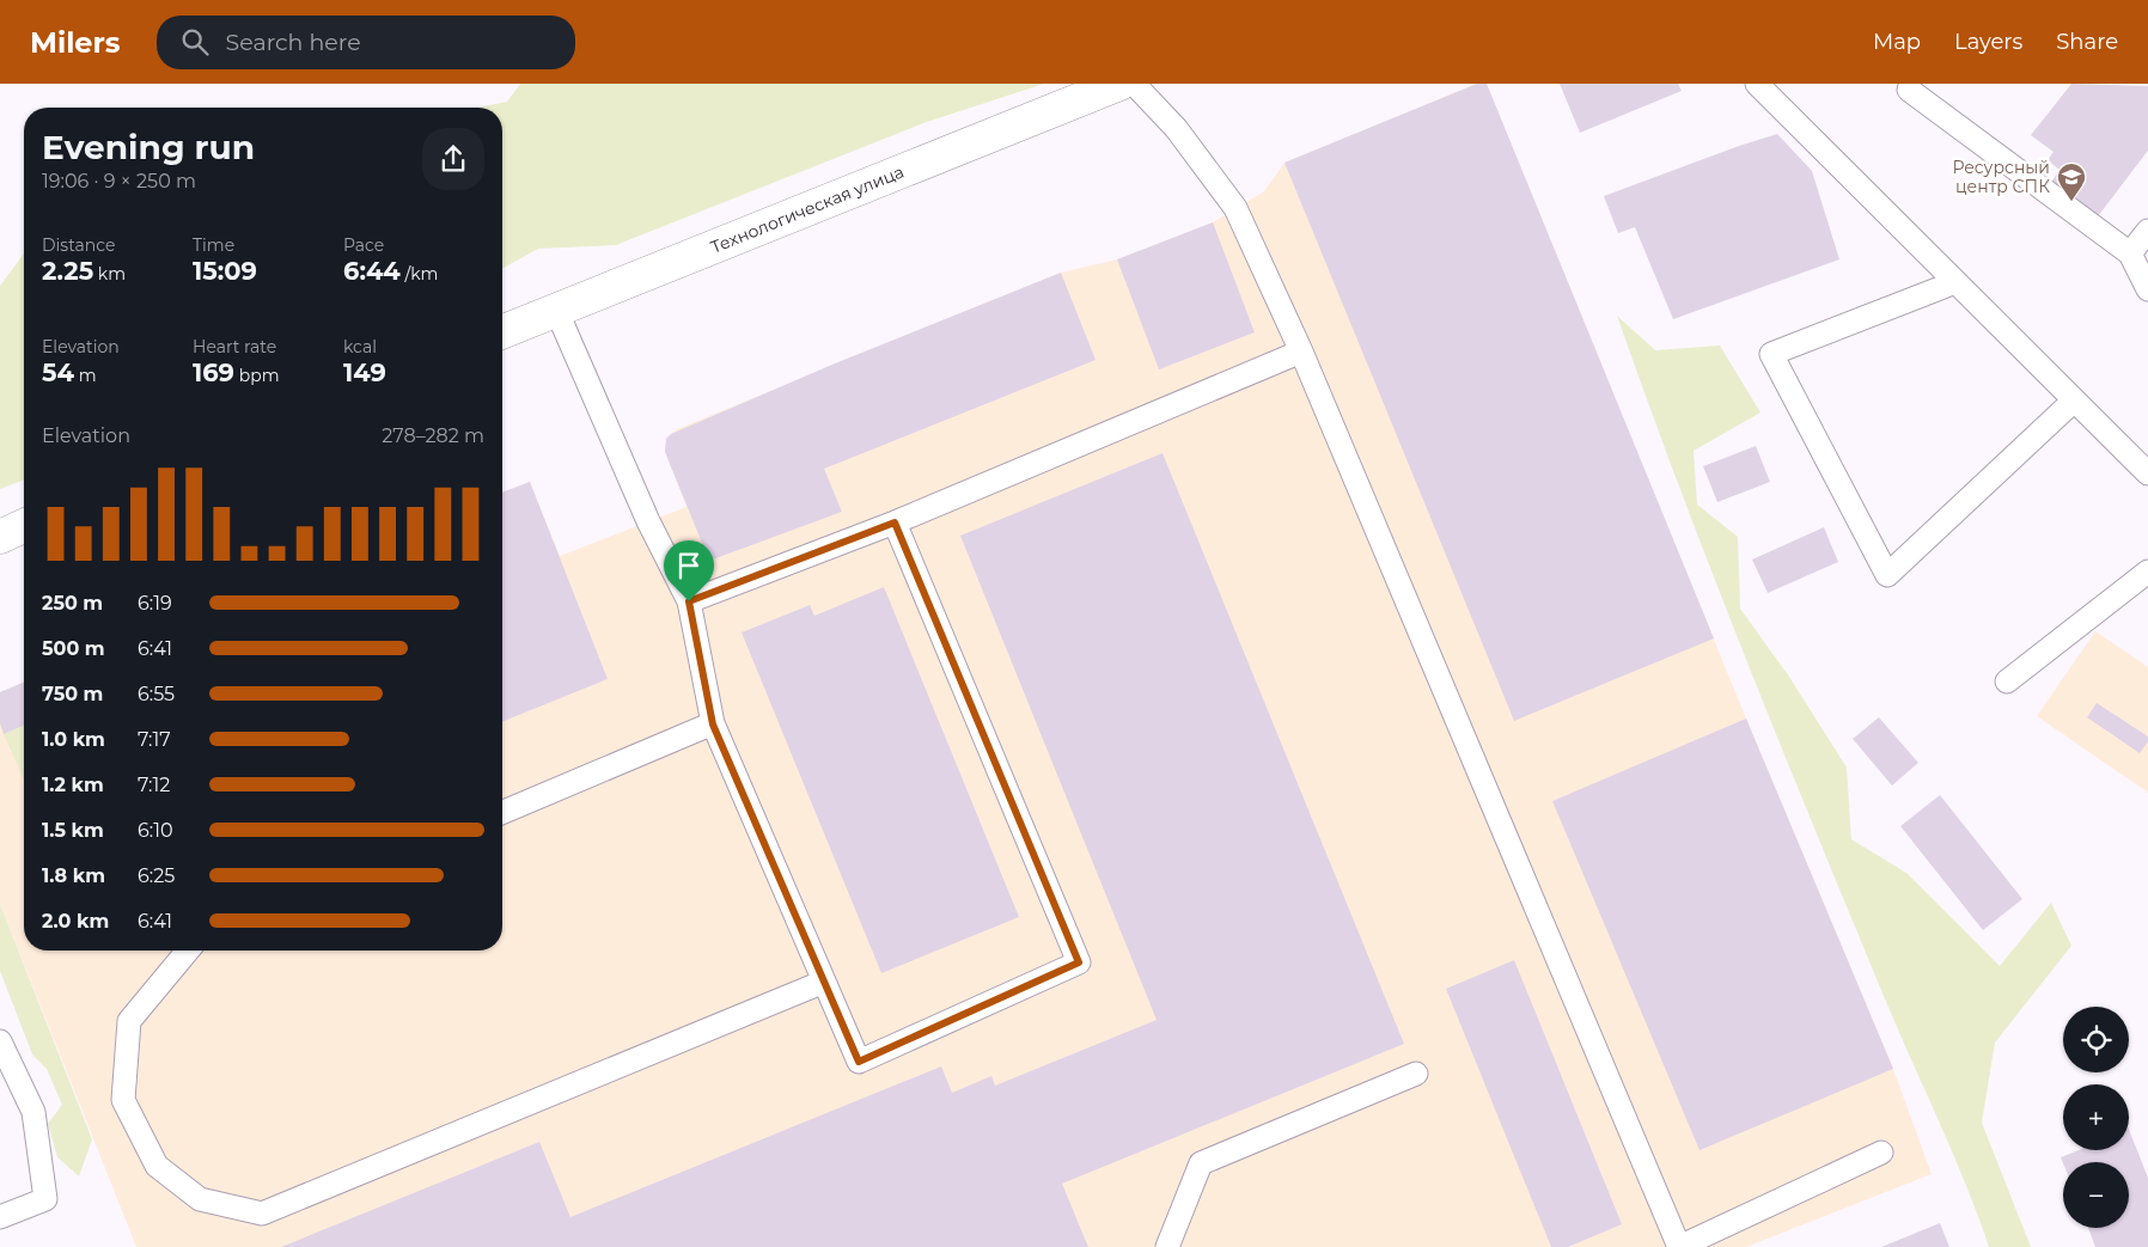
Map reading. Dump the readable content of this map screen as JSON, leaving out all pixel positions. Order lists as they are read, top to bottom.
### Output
{
  "streets": {
    "street": ["Технологическая улица"]
  },
  "places": {
    "school or university": ["Ресурсный центр СПК"]
  },
  "page": {
    "header": "Milers",
    "search": "Search here",
    "nav": ["Map", "Layers", "Share"],
    "heading": ["Evening run", "19:06 · 9 × 250 m"],
    "stats": [
      ["Distance", "2.25 km"],
      ["Time", "15:09"],
      ["Pace", "6:44 /km"],
      ["Elevation", "54 m"],
      ["Heart rate", "169 bpm"],
      ["kcal", "149"]
    ],
    "chart": ["Elevation", "278–282 m"],
    "list": [
      {
        "name": "250 m",
        "note": "6:19"
      },
      {
        "name": "500 m",
        "note": "6:41"
      },
      {
        "name": "750 m",
        "note": "6:55"
      },
      {
        "name": "1.0 km",
        "note": "7:17"
      },
      {
        "name": "1.2 km",
        "note": "7:12"
      },
      {
        "name": "1.5 km",
        "note": "6:10"
      },
      {
        "name": "1.8 km",
        "note": "6:25"
      },
      {
        "name": "2.0 km",
        "note": "6:41"
      }
    ],
    "map_buttons": ["+", "−"]
  }
}
